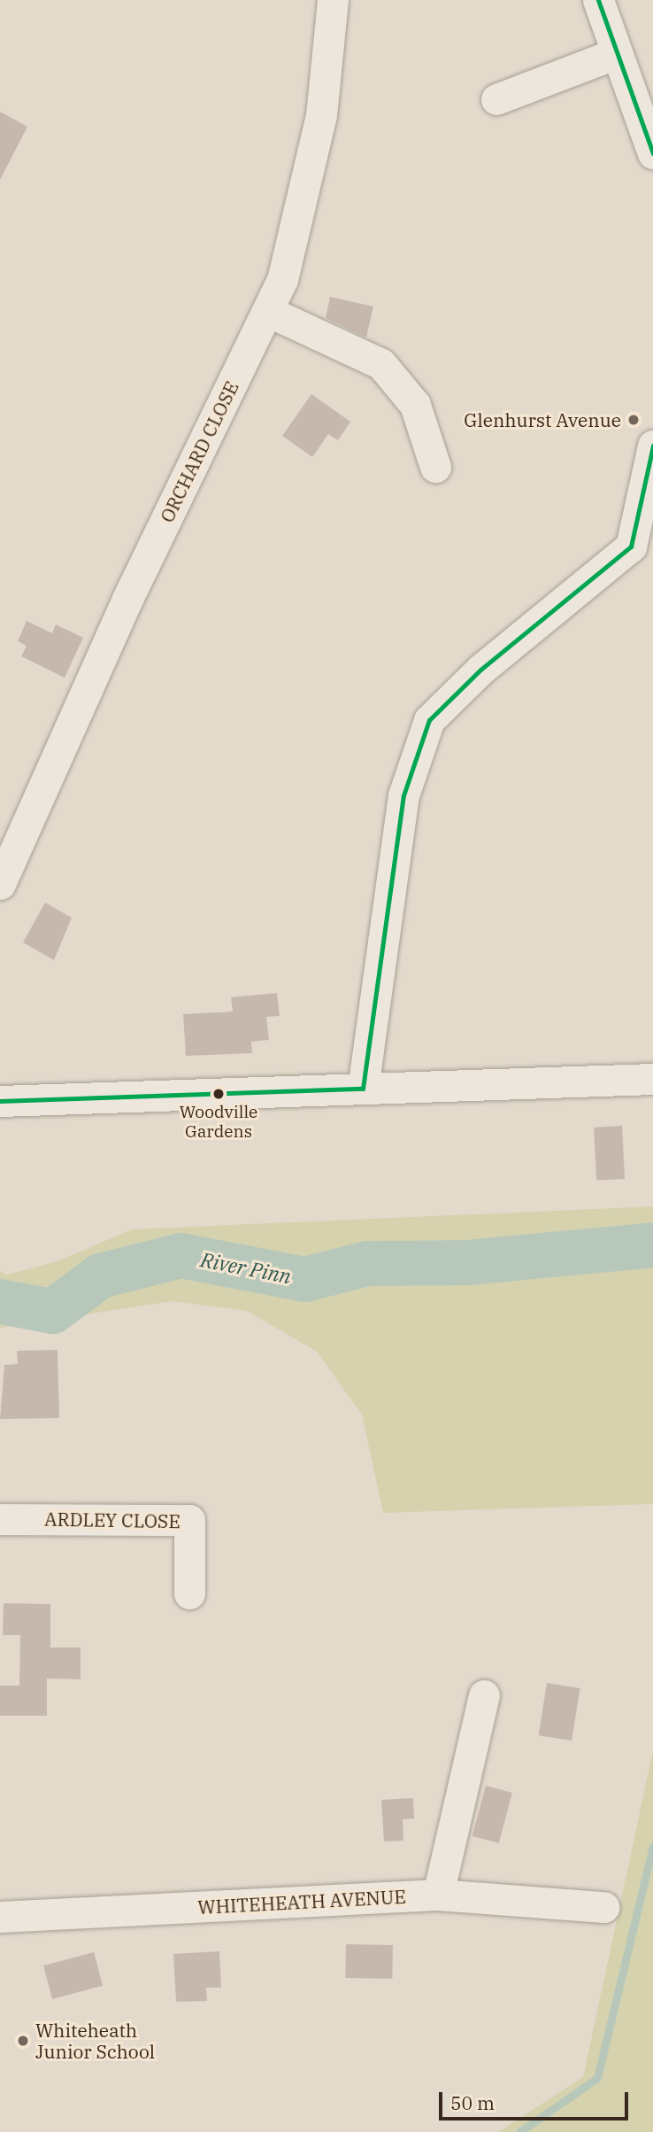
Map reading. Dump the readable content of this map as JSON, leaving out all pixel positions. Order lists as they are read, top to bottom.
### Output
{
  "streets": {
    "street": ["ORCHARD CLOSE", "ARDLEY CLOSE", "WHITEHEATH AVENUE"]
  },
  "water": ["River Pinn"],
  "places": ["Glenhurst Avenue", "Woodville Gardens", "Whiteheath Junior School"],
  "scale_bar": "50 m"
}
